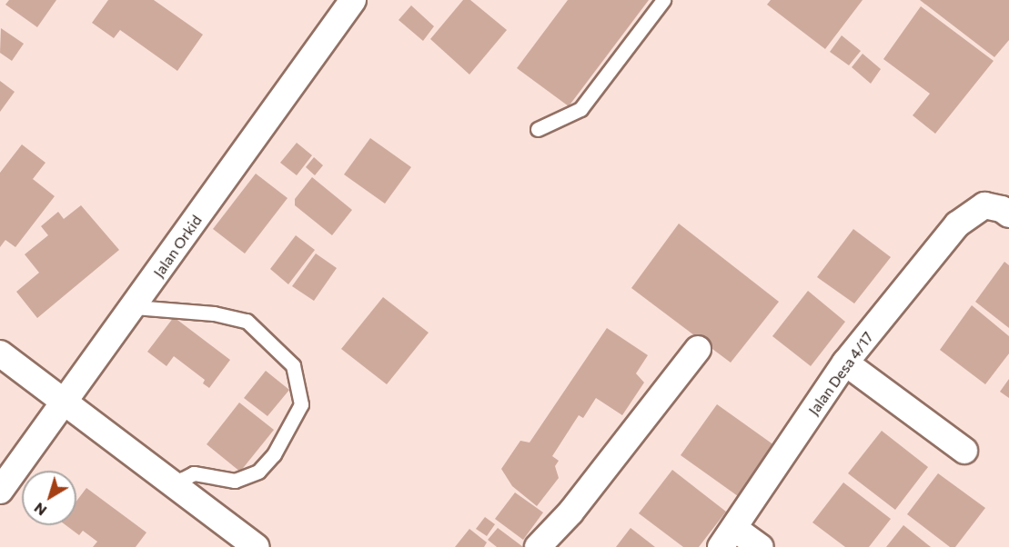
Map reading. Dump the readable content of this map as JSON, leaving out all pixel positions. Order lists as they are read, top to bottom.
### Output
{
  "streets": {
    "street": ["Jalan Orkid", "Jalan Desa 4/17"]
  },
  "north": "bottom left"
}
